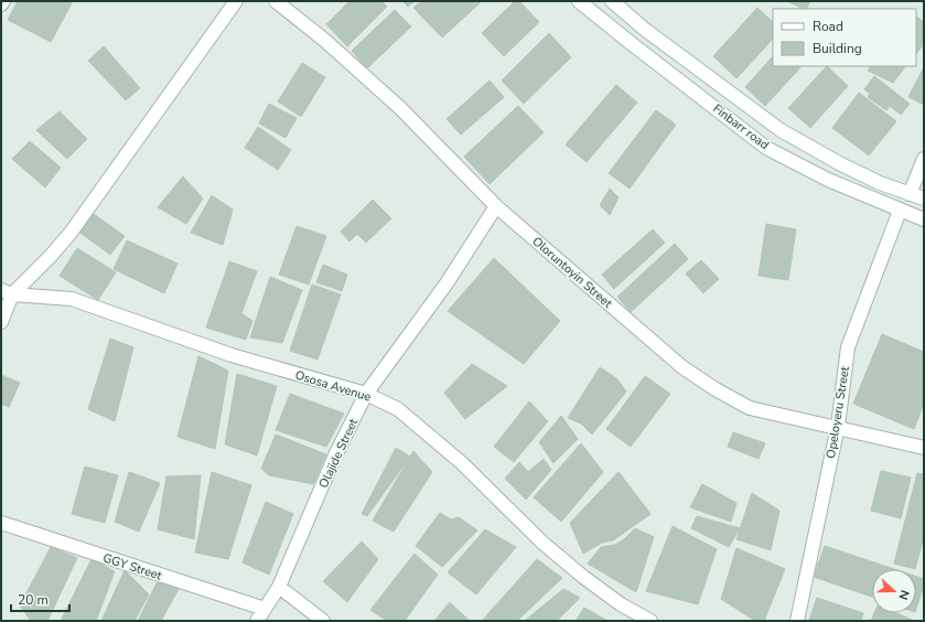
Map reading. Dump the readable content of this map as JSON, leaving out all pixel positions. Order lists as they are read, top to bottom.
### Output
{
  "streets": {
    "street": [
      "Finbarr road",
      "Oloruntoyin Street",
      "Ososa Avenue",
      "Opeloyeru Street",
      "Olajide Street",
      "GGY Street"
    ]
  },
  "crossings": [
    ["Finbarr road", "Opeloyeru Street"],
    ["Oloruntoyin Street", "Opeloyeru Street"],
    ["Oloruntoyin Street", "Olajide Street"],
    ["Ososa Avenue", "Olajide Street"],
    ["Olajide Street", "GGY Street"]
  ],
  "legend": ["Road", "Building"],
  "scale_bar": "20 m",
  "north": "right"
}
